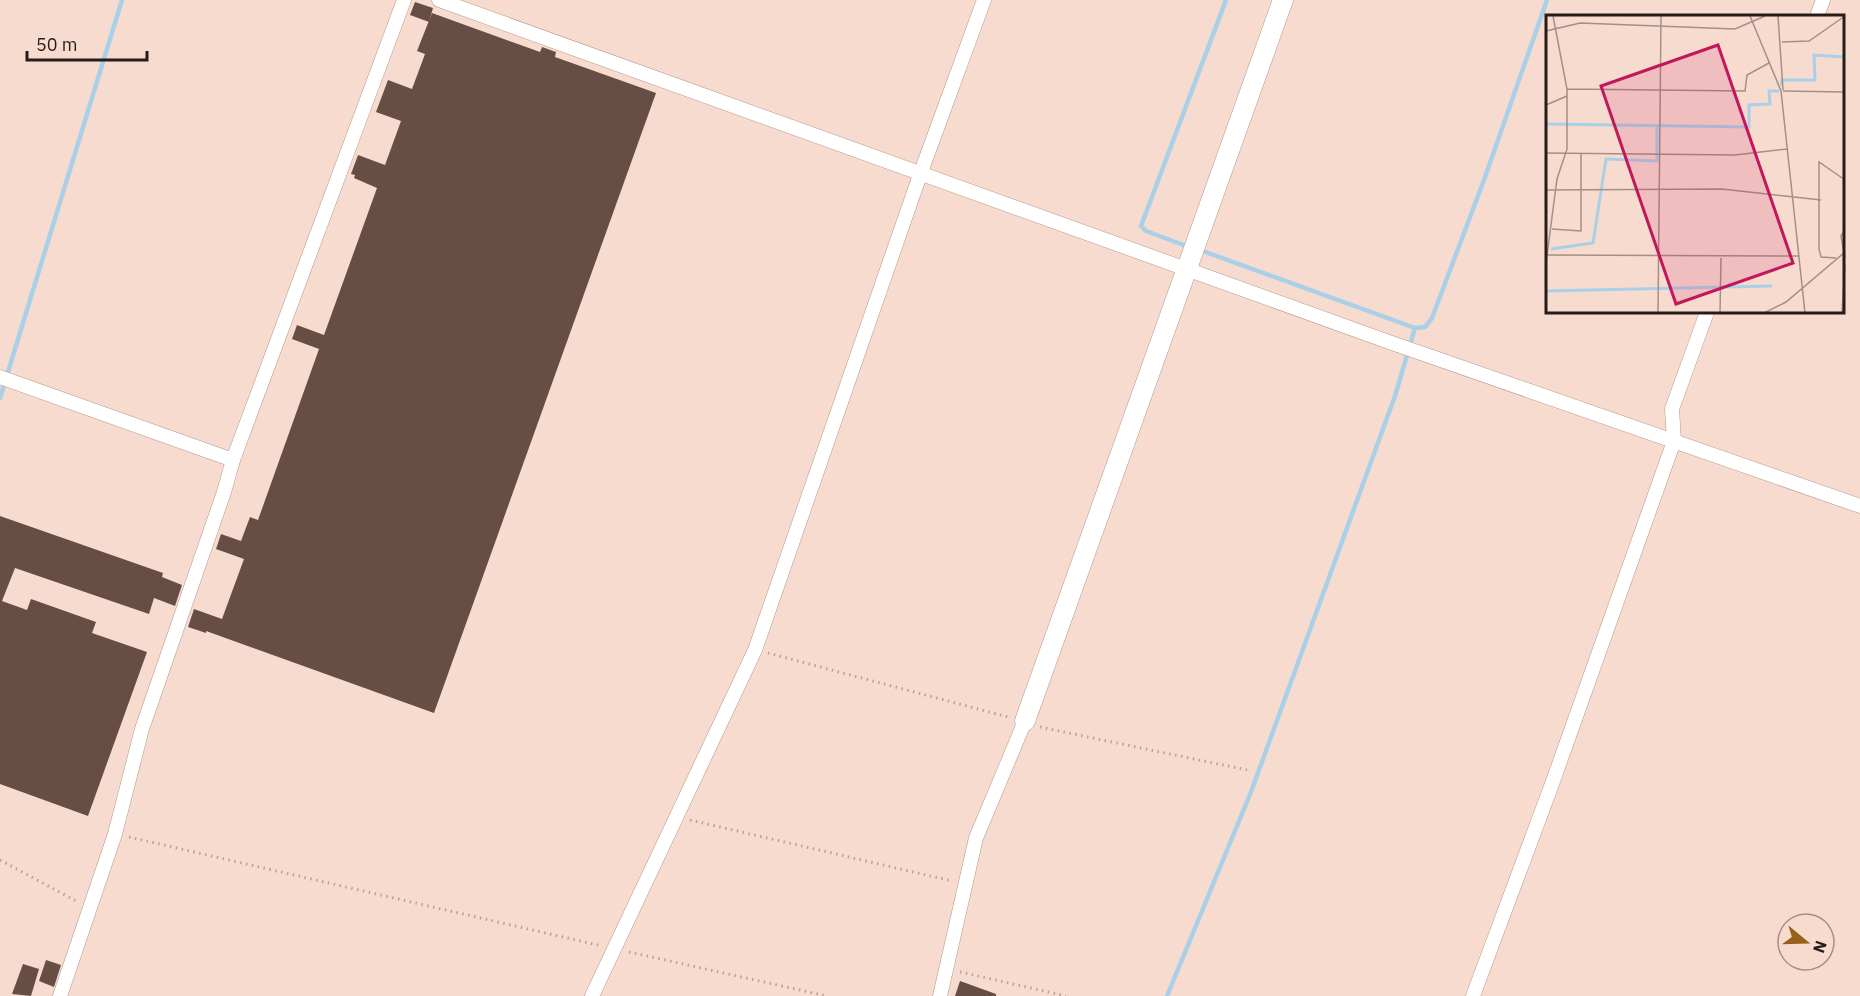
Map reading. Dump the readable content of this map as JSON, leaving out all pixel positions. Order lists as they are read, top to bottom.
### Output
{
  "scale_bar": "50 m",
  "north": "right"
}
